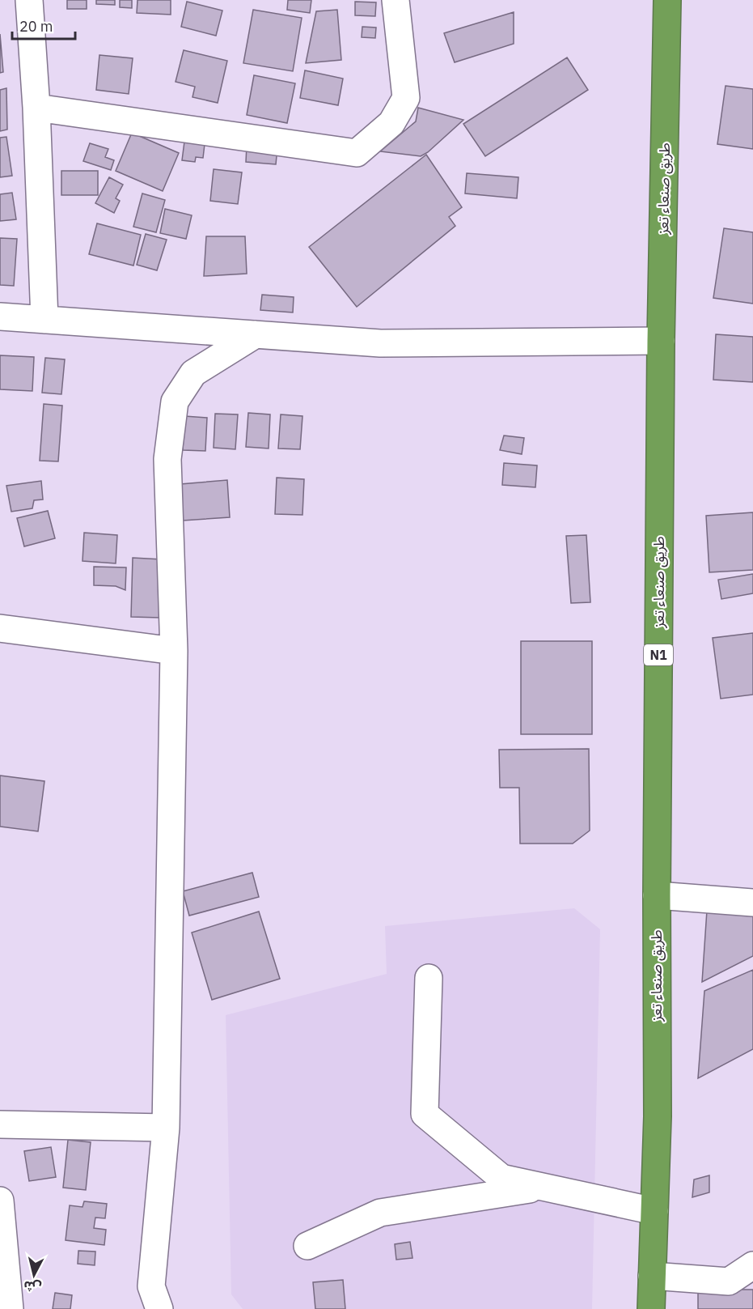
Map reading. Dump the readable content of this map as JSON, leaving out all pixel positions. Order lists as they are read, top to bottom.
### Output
{
  "streets": {
    "highway": ["طريق صنعاء تعز", "N1"]
  },
  "scale_bar": "20 m",
  "north": "bottom"
}
